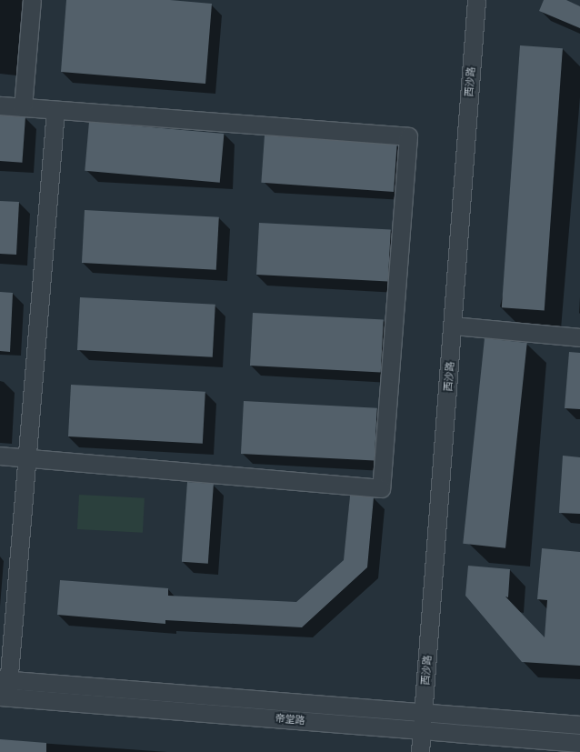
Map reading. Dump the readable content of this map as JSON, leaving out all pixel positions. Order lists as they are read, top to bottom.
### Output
{
  "streets": {
    "street": ["西沙路", "帝堂路"]
  },
  "crossings": [
    ["西沙路", "帝堂路"]
  ]
}
